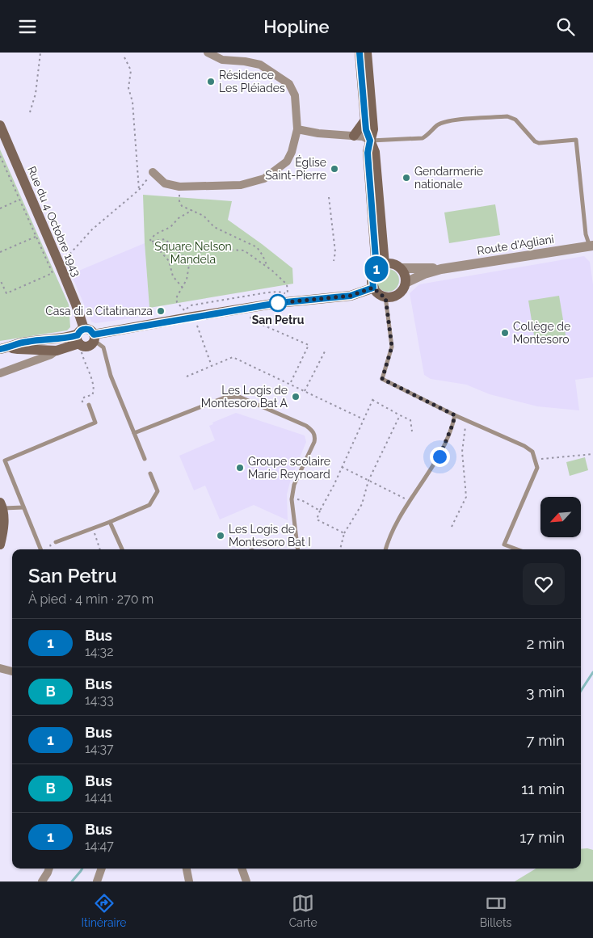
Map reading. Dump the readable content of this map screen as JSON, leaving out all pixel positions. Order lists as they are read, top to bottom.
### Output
{
  "streets": {
    "main road": ["Rue du 4 Octobre 1943"],
    "street": ["Route d'Agliani"]
  },
  "parks": ["Square Nelson Mandela"],
  "places": [
    "Résidence Les Pléiades",
    "Église Saint-Pierre",
    "Gendarmerie nationale",
    "San Petru",
    "Casa di a Citatinanza",
    "Collège de Montesoro",
    "Les Logis de Montesoro Bat A",
    "Groupe scolaire Marie Reynoard",
    "Les Logis de Montesoro Bat I"
  ],
  "lines": ["bus line 1"],
  "north": "bottom left",
  "page": {
    "header": "Hopline",
    "on_map": "1",
    "heading": ["San Petru", "À pied · 4 min · 270 m"],
    "list": [
      {
        "mark": "1",
        "name": "Bus",
        "note": "14:32",
        "value": "2 min"
      },
      {
        "mark": "B",
        "name": "Bus",
        "note": "14:33",
        "value": "3 min"
      },
      {
        "mark": "1",
        "name": "Bus",
        "note": "14:37",
        "value": "7 min"
      },
      {
        "mark": "B",
        "name": "Bus",
        "note": "14:41",
        "value": "11 min"
      },
      {
        "mark": "1",
        "name": "Bus",
        "note": "14:47",
        "value": "17 min"
      }
    ],
    "tabs": ["Itinéraire", "Carte", "Billets"]
  }
}
